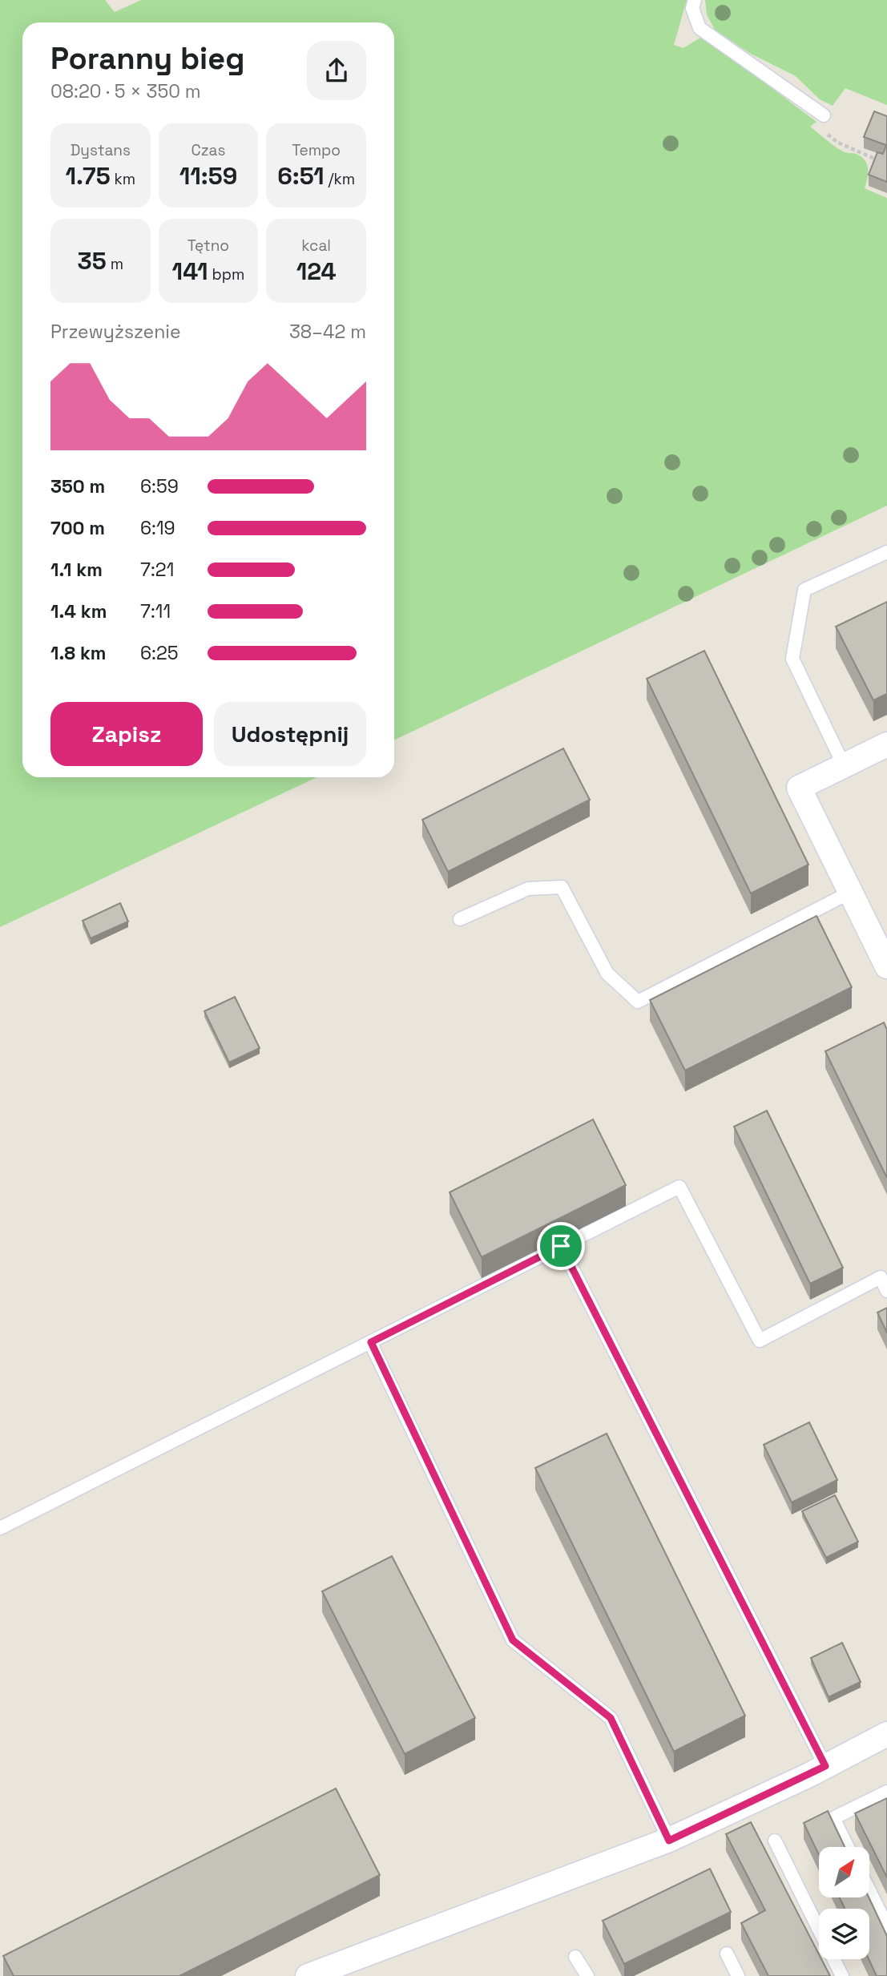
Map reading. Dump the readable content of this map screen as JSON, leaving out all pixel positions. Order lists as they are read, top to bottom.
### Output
{
  "north": "top right",
  "page": {
    "heading": ["Poranny bieg", "08:20 · 5 × 350 m"],
    "stats": [
      ["Dystans", "1.75 km"],
      ["Czas", "11:59"],
      ["Tempo", "6:51 /km"],
      ["35 m"],
      ["Tętno", "141 bpm"],
      ["kcal", "124"]
    ],
    "chart": ["Przewyższenie", "38–42 m"],
    "list": [
      {
        "name": "350 m",
        "note": "6:59"
      },
      {
        "name": "700 m",
        "note": "6:19"
      },
      {
        "name": "1.1 km",
        "note": "7:21"
      },
      {
        "name": "1.4 km",
        "note": "7:11"
      },
      {
        "name": "1.8 km",
        "note": "6:25"
      }
    ],
    "buttons": ["Zapisz", "Udostępnij"]
  }
}
